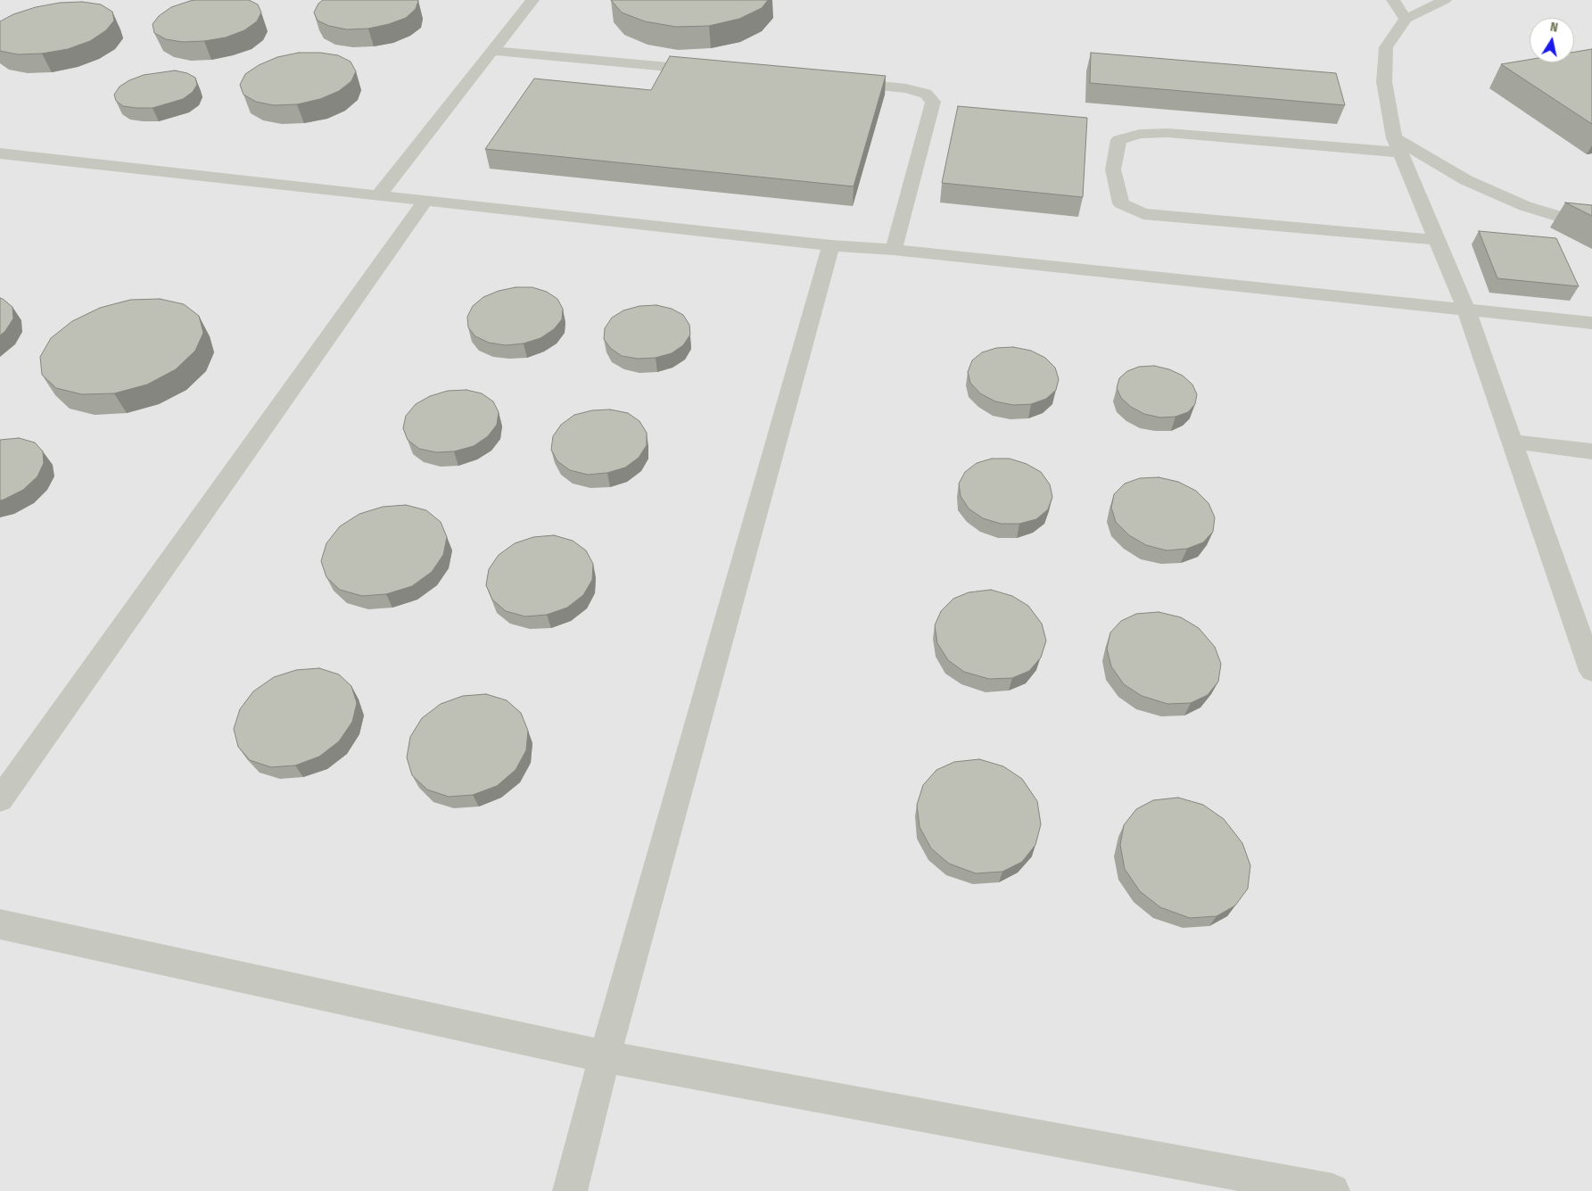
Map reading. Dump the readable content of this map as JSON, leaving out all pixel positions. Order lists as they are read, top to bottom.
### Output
{
  "north": "top"
}
